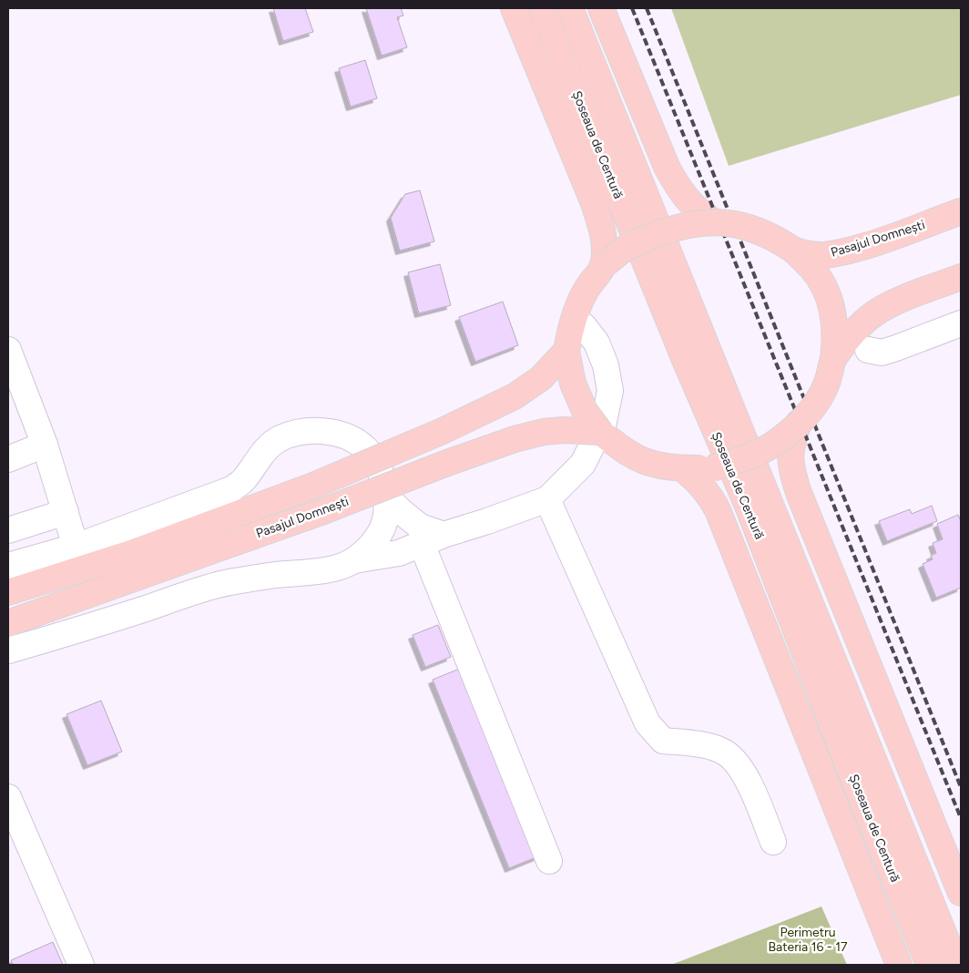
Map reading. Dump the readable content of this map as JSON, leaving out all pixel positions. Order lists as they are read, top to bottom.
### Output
{
  "streets": {
    "main road": ["Șoseaua de Centură", "Pasajul Domnești"]
  },
  "parks": ["Perimetru Bateria 16 - 17"]
}
